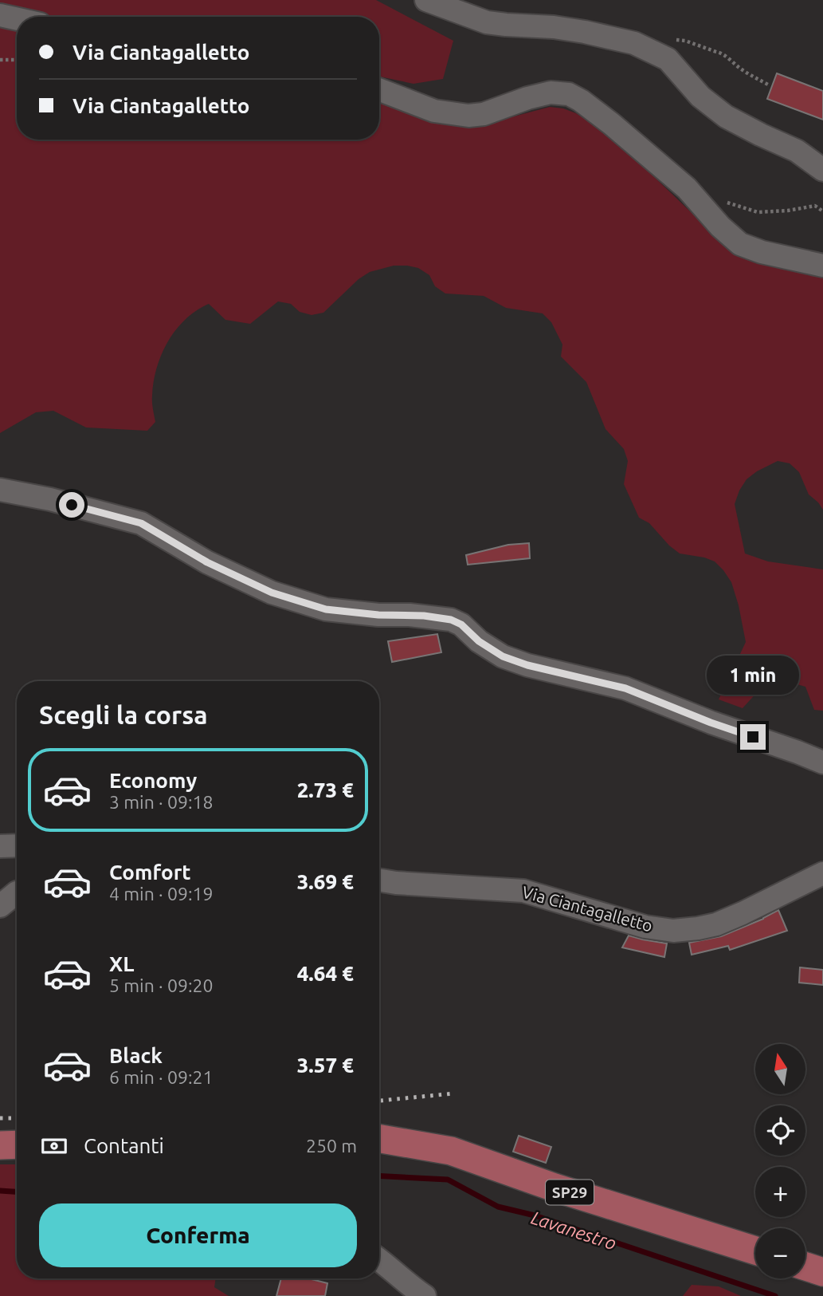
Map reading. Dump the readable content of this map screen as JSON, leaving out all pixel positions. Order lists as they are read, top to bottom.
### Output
{
  "streets": {
    "main road": ["SP29"],
    "street": ["Via Ciantagalletto"]
  },
  "water": ["Lavanestro"],
  "north": "top",
  "page": {
    "banner": ["Via Ciantagalletto", "Via Ciantagalletto"],
    "bubble": "1 min",
    "heading": "Scegli la corsa",
    "list": [
      {
        "name": "Economy",
        "note": "3 min · 09:18",
        "value": "2.73 €"
      },
      {
        "name": "Comfort",
        "note": "4 min · 09:19",
        "value": "3.69 €"
      },
      {
        "name": "XL",
        "note": "5 min · 09:20",
        "value": "4.64 €"
      },
      {
        "name": "Black",
        "note": "6 min · 09:21",
        "value": "3.57 €"
      }
    ],
    "map_buttons": ["+", "−"],
    "pay": ["Contanti", "250 m"],
    "buttons": "Conferma"
  }
}
